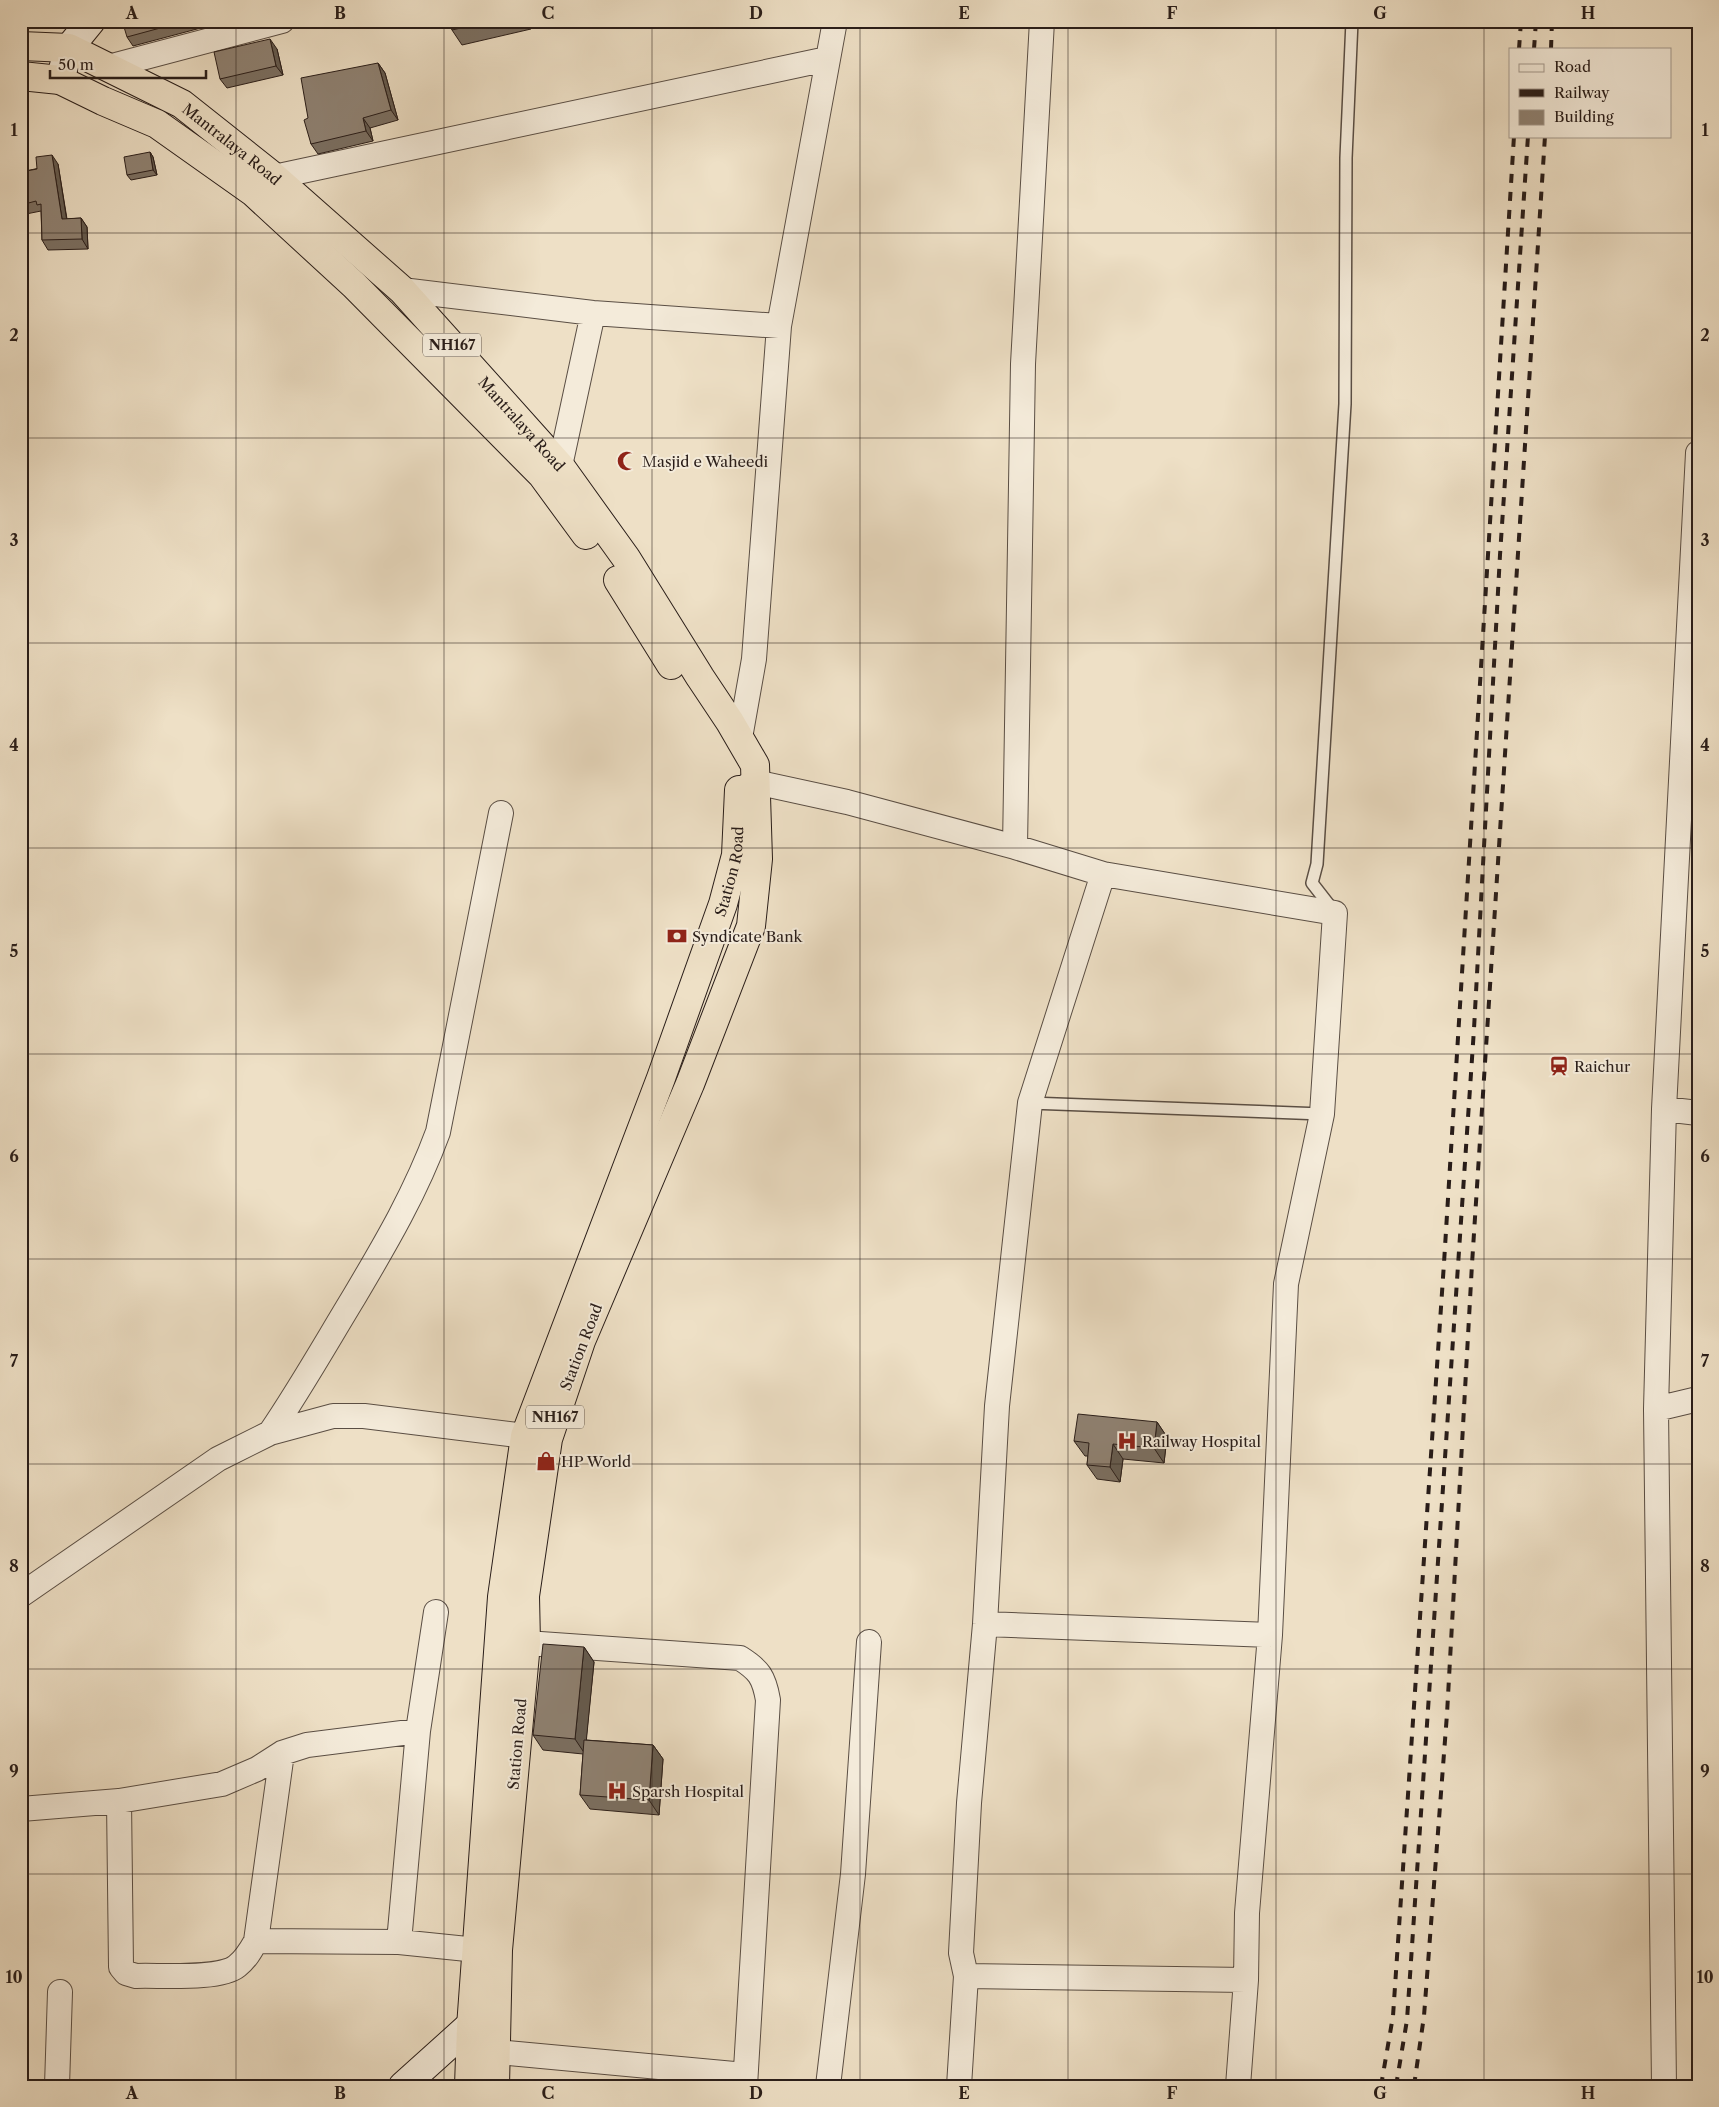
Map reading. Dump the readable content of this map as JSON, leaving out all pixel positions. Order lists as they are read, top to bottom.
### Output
{
  "streets": {
    "highway": ["Mantralaya Road", "NH167", "Station Road"]
  },
  "crossings": [
    ["Mantralaya Road", "Station Road"]
  ],
  "places": {
    "mosque": ["Ｍasjid e Waheedi"],
    "bank": ["Syndicate Bank"],
    "station": ["Raichur"],
    "hospital": ["Railway Hospital", "Sparsh Hospital"],
    "shop": ["HP World"]
  },
  "legend": ["Road", "Railway", "Building"],
  "scale_bar": "50 m",
  "grid": {
    "columns": [
      "A",
      "B",
      "C",
      "D",
      "E",
      "F",
      "G",
      "H"
    ],
    "rows": [
      "1",
      "2",
      "3",
      "4",
      "5",
      "6",
      "7",
      "8",
      "9",
      "10"
    ]
  }
}
